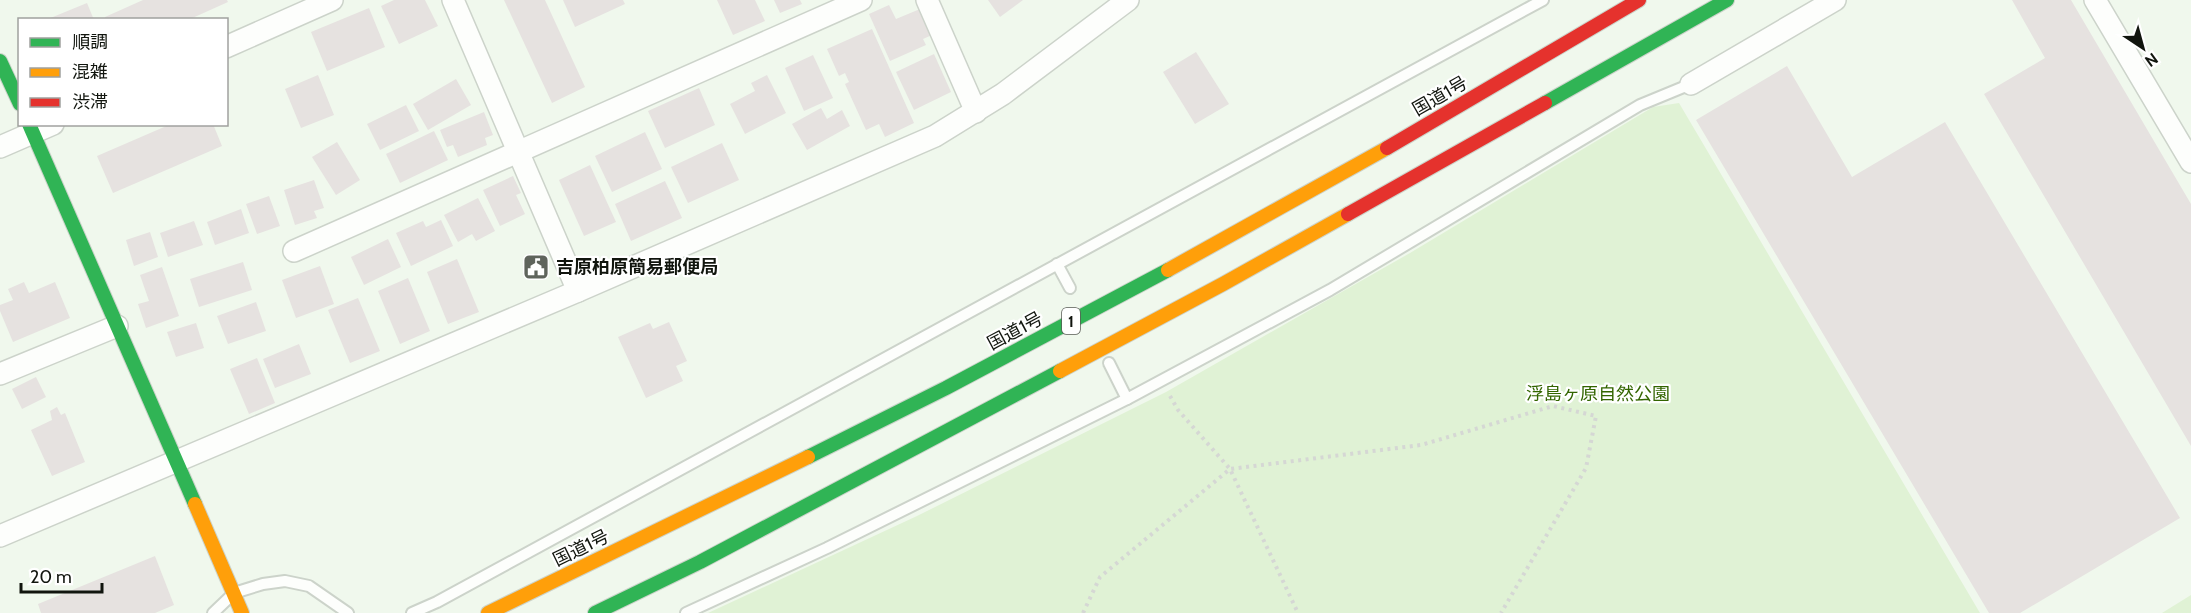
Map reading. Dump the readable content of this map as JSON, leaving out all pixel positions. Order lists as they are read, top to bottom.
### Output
{
  "streets": {
    "main road": ["国道1号", "1"]
  },
  "parks": ["浮島ヶ原自然公園"],
  "places": {
    "public building": ["吉原柏原簡易郵便局"]
  },
  "legend": ["順調", "混雑", "渋滞"],
  "scale_bar": "20 m",
  "north": "bottom right"
}
